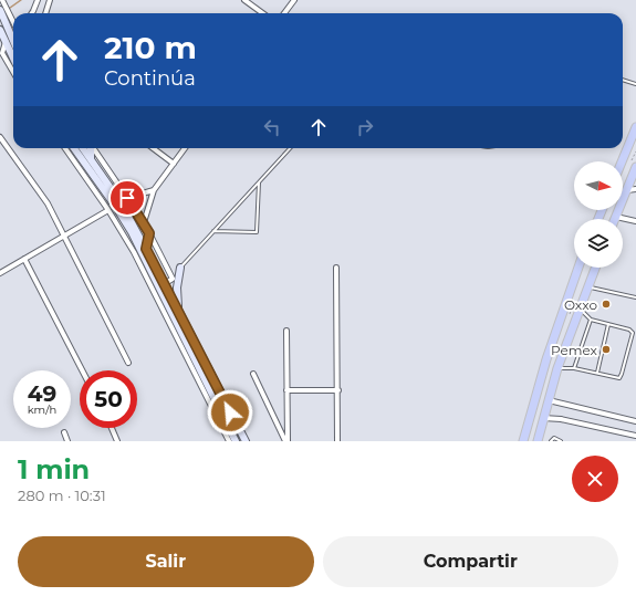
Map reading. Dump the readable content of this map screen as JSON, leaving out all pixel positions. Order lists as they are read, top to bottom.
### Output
{
  "places": ["Oxxo", "Pemex"],
  "north": "right",
  "page": {
    "turn": ["210 m", "Continúa"],
    "speed": "49 km/h",
    "limit": "50",
    "heading": ["1 min", "280 m · 10:31"],
    "buttons": ["Salir", "Compartir"]
  }
}
